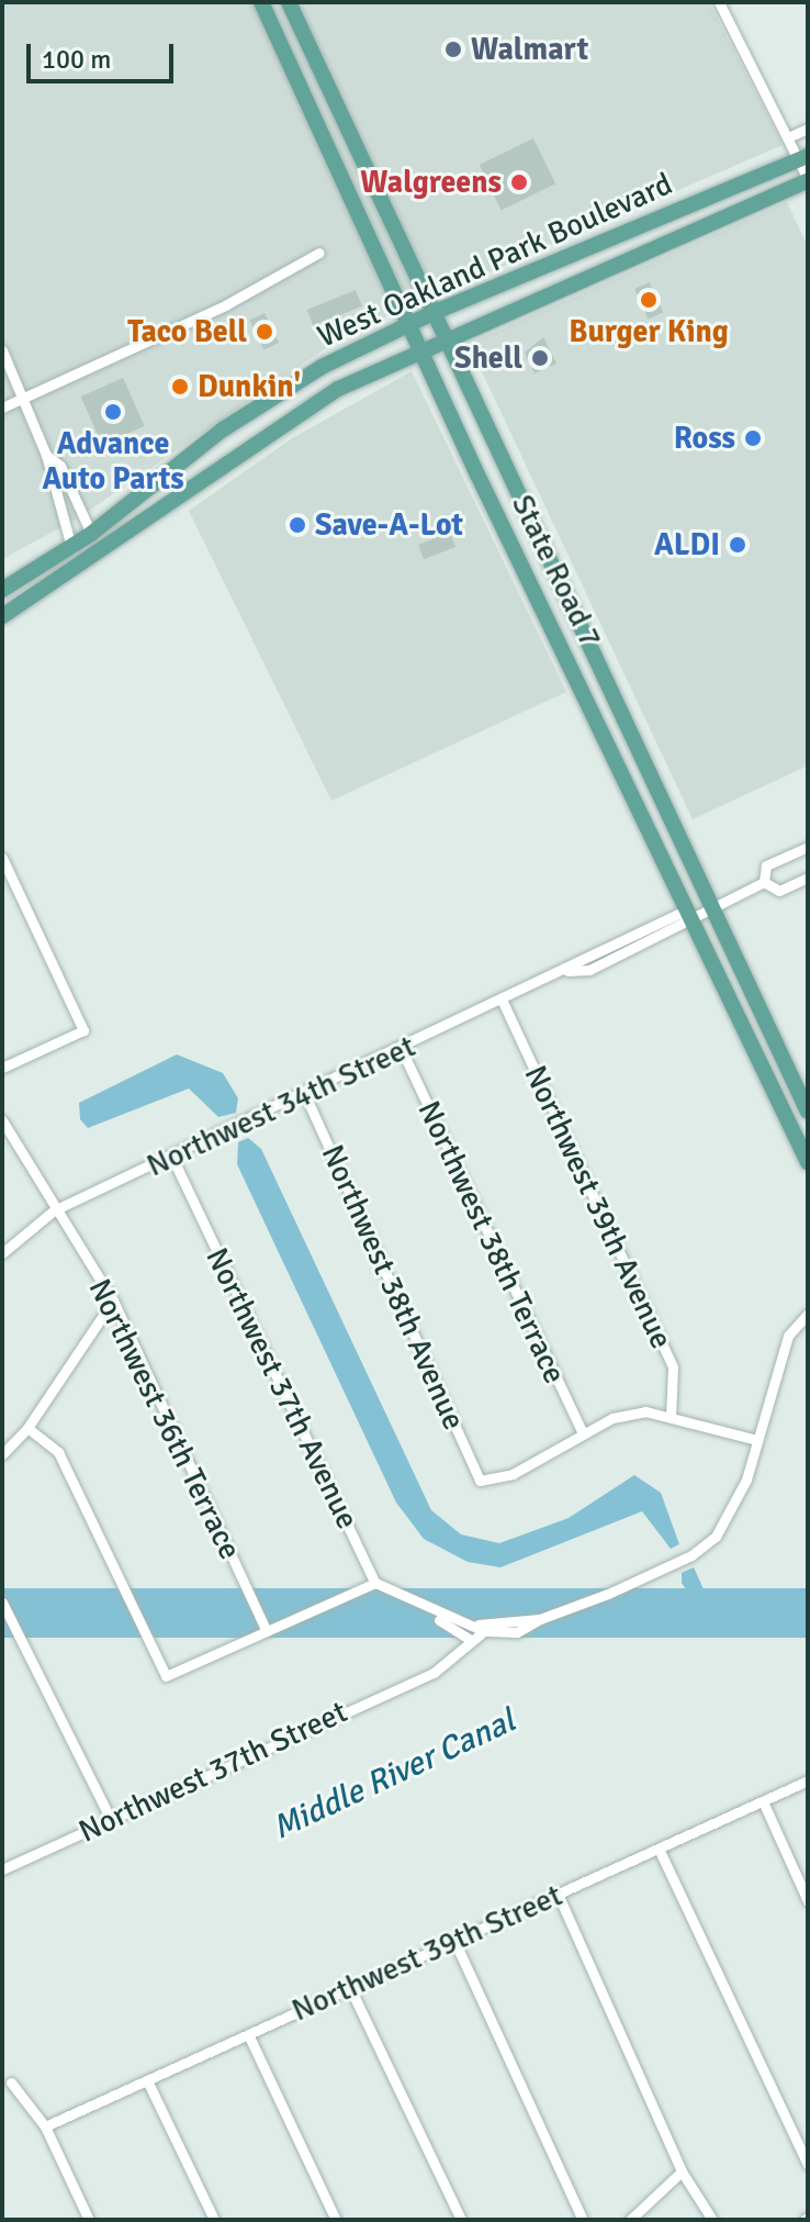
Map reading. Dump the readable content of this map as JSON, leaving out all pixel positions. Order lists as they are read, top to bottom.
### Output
{
  "streets": {
    "main road": ["West Oakland Park Boulevard", "State Road 7"],
    "street": [
      "Northwest 34th Street",
      "Northwest 39th Avenue",
      "Northwest 38th Terrace",
      "Northwest 38th Avenue",
      "Northwest 37th Avenue",
      "Northwest 36th Terrace",
      "Northwest 37th Street",
      "Northwest 39th Street"
    ]
  },
  "crossings": [
    ["West Oakland Park Boulevard", "State Road 7"],
    ["State Road 7", "Northwest 34th Street"],
    ["Northwest 34th Street", "Northwest 39th Avenue"],
    ["Northwest 34th Street", "Northwest 38th Terrace"],
    ["Northwest 34th Street", "Northwest 38th Avenue"],
    ["Northwest 34th Street", "Northwest 37th Avenue"],
    ["Northwest 34th Street", "Northwest 36th Terrace"],
    ["Northwest 38th Terrace", "Northwest 38th Avenue"]
  ],
  "water": ["Middle River Canal"],
  "places": [
    "Walmart",
    "Walgreens",
    "Burger King",
    "Taco Bell",
    "Shell",
    "Dunkin'",
    "Advance Auto Parts",
    "Ross",
    "Save-A-Lot",
    "ALDI"
  ],
  "scale_bar": "100 m"
}
